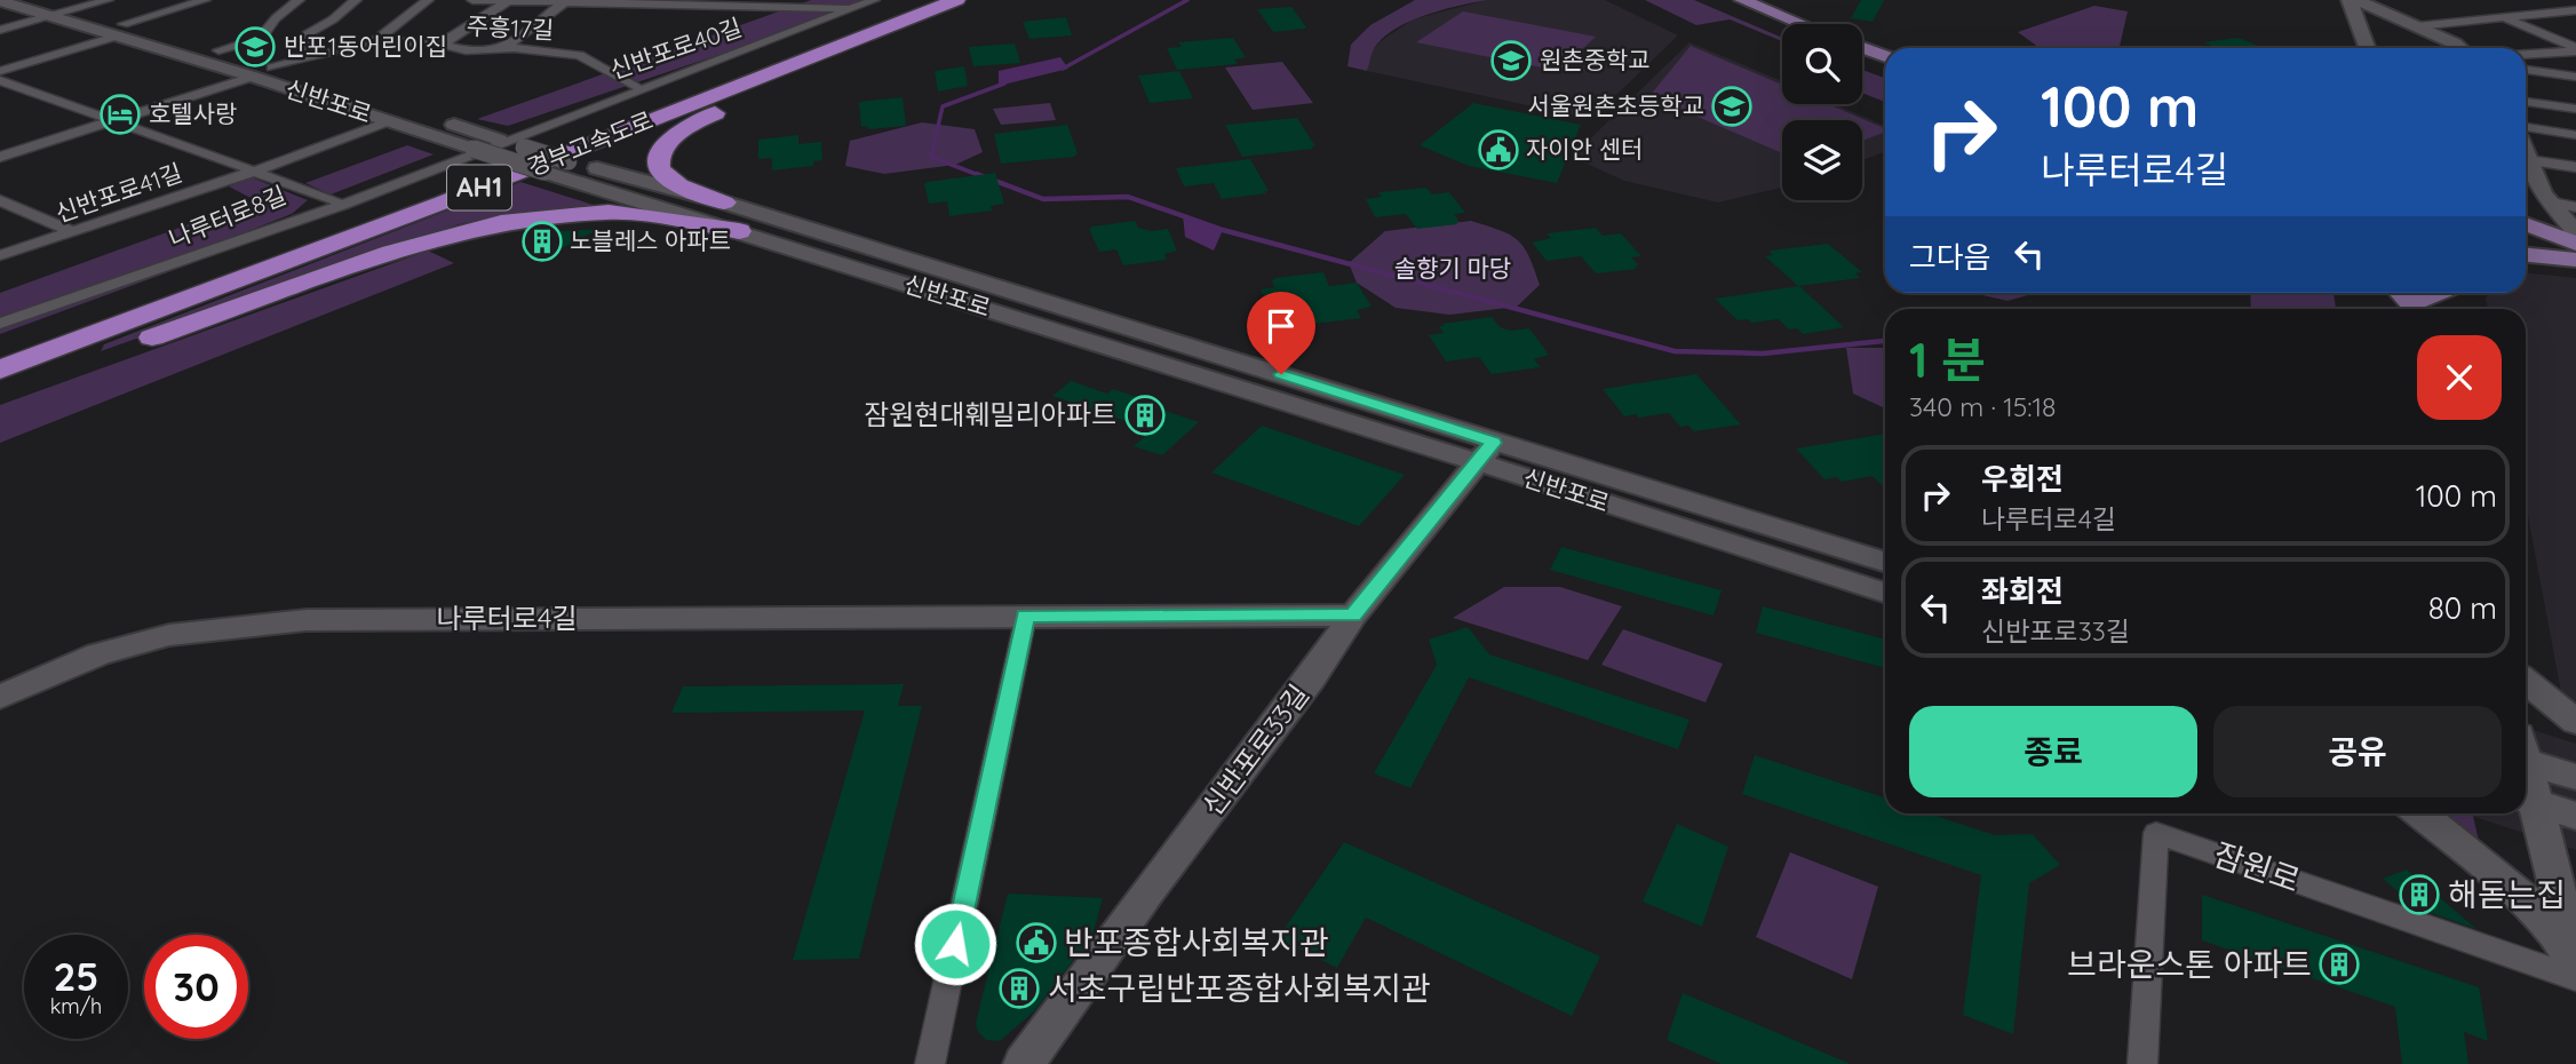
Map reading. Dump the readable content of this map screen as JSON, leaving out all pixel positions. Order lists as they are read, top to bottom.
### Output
{
  "streets": {
    "highway": ["경부고속도로", "AH1"],
    "main road": ["신반포로", "나루터로4길", "신반포로33길"],
    "street": [
      "주흥17길",
      "신반포로40길",
      "신반포로41길",
      "나루터로8길",
      "잠원로"
    ]
  },
  "crossings": [
    ["주흥17길", "신반포로40길"],
    ["신반포로40길", "신반포로"],
    ["신반포로", "신반포로41길"],
    ["신반포로", "나루터로8길"],
    ["신반포로", "신반포로33길"],
    ["나루터로4길", "신반포로33길"]
  ],
  "parks": ["솔향기 마당"],
  "places": {
    "school or university": ["반포1동어린이집", "원촌중학교", "서울원촌초등학교"],
    "hotel": ["호텔사랑"],
    "public building": ["자이안 센터", "반포종합사회복지관"],
    "building": [
      "노블레스 아파트",
      "잠원현대훼밀리아파트",
      "해돋는집",
      "브라운스톤 아파트",
      "서초구립반포종합사회복지관"
    ]
  },
  "page": {
    "turn": ["100 m", "나루터로4길"],
    "then": "그다음",
    "heading": ["1 분", "340 m · 15:18"],
    "list": [
      {
        "name": "우회전",
        "note": "나루터로4길",
        "value": "100 m"
      },
      {
        "name": "좌회전",
        "note": "신반포로33길",
        "value": "80 m"
      }
    ],
    "buttons": ["종료", "공유"],
    "speed": "25 km/h",
    "limit": "30"
  }
}
